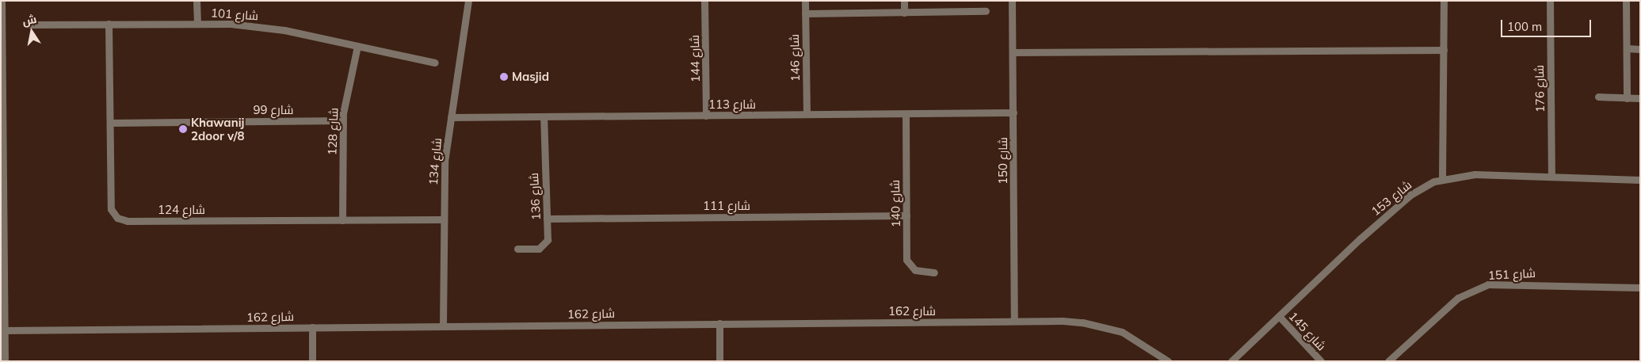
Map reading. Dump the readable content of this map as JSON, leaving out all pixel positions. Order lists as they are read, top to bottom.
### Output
{
  "streets": {
    "street": [
      "شارع 101",
      "شارع 146",
      "شارع 144",
      "شارع 176",
      "شارع 113",
      "شارع 99",
      "شارع 128",
      "شارع 150",
      "شارع 134",
      "شارع 136",
      "شارع 153",
      "شارع 140",
      "شارع 111",
      "شارع 124",
      "شارع 151",
      "شارع 162",
      "شارع 145"
    ]
  },
  "crossings": [
    ["شارع 101", "شارع 128"],
    ["شارع 101", "شارع 124"],
    ["شارع 146", "شارع 113"],
    ["شارع 144", "شارع 113"],
    ["شارع 176", "شارع 153"],
    ["شارع 113", "شارع 150"],
    ["شارع 113", "شارع 134"],
    ["شارع 113", "شارع 136"],
    ["شارع 113", "شارع 140"],
    ["شارع 99", "شارع 128"],
    ["شارع 99", "شارع 124"],
    ["شارع 128", "شارع 124"],
    ["شارع 150", "شارع 162"],
    ["شارع 134", "شارع 124"],
    ["شارع 134", "شارع 162"],
    ["شارع 136", "شارع 111"],
    ["شارع 153", "شارع 145"],
    ["شارع 140", "شارع 111"]
  ],
  "places": ["Masjid", "Khawanij 2door v/8"],
  "scale_bar": "100 m",
  "north": "top"
}
